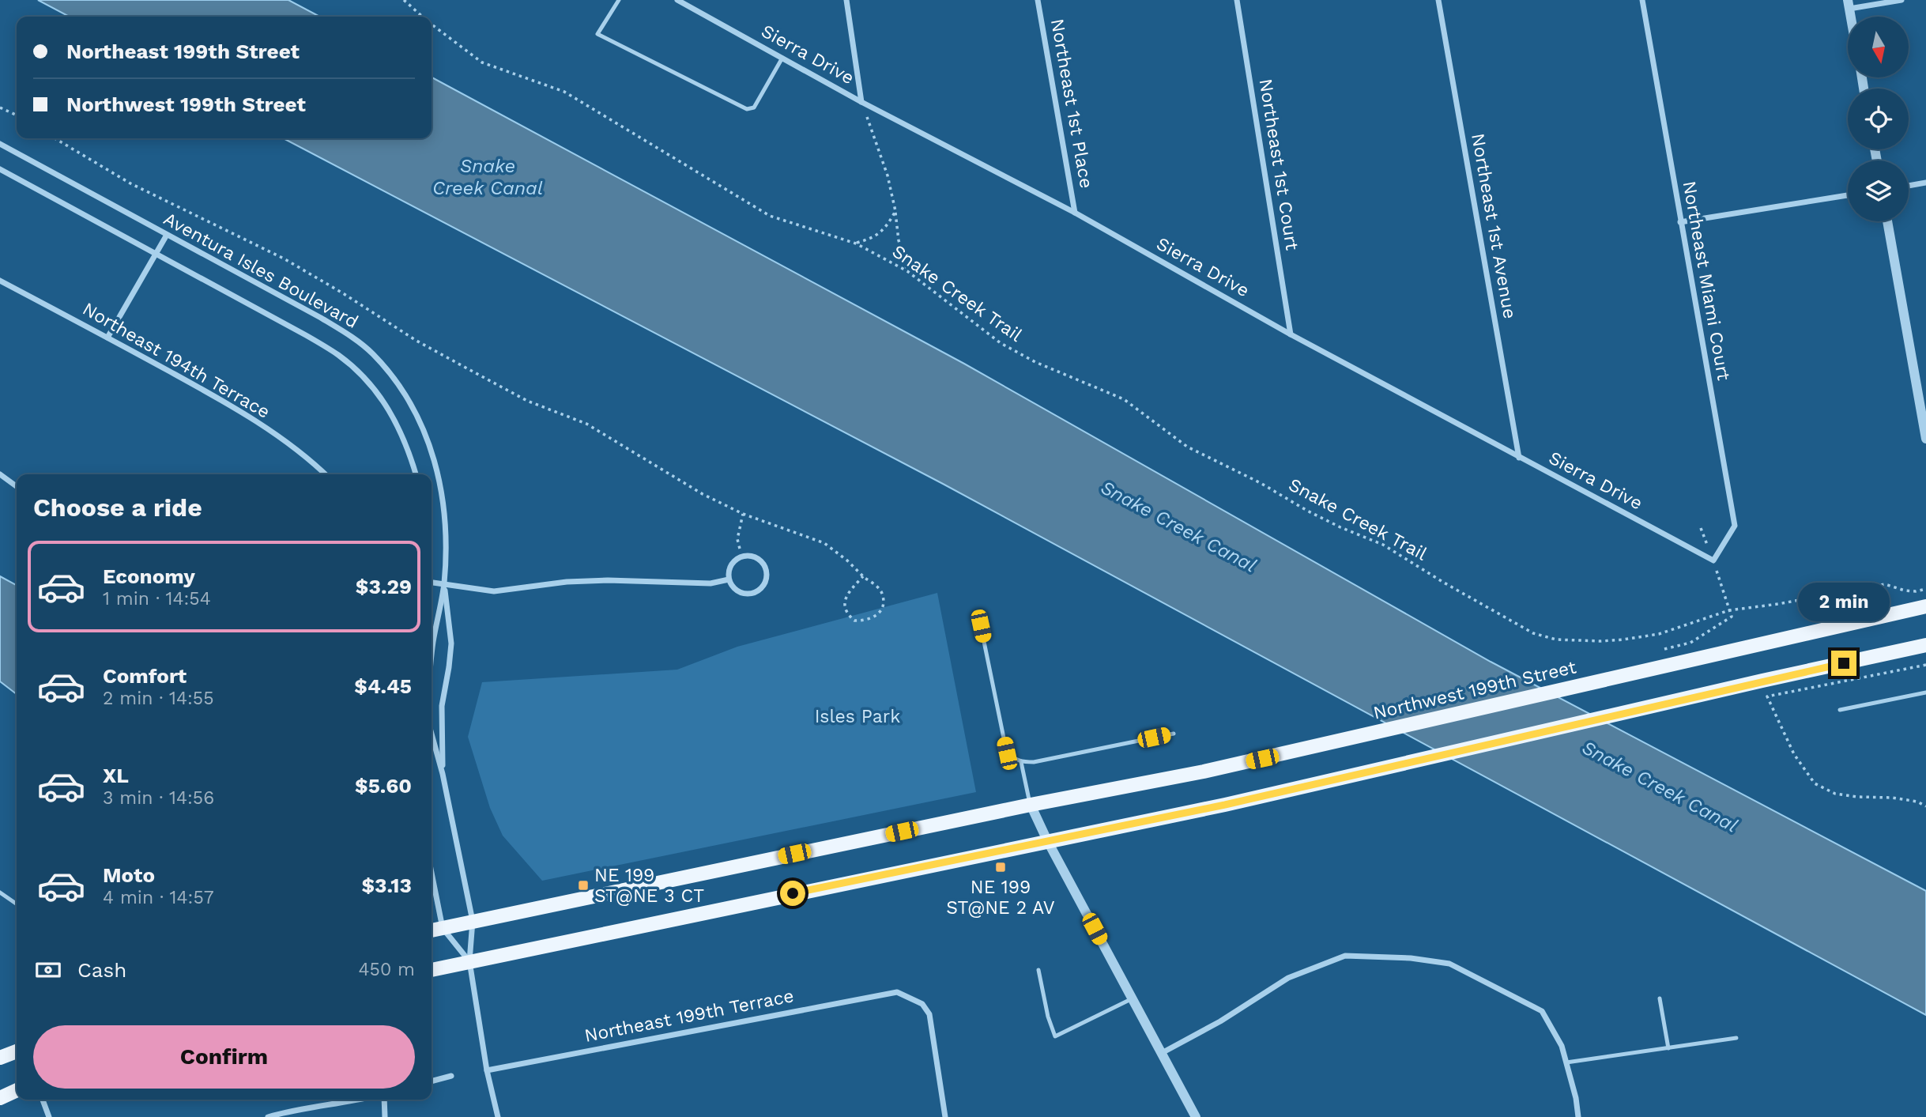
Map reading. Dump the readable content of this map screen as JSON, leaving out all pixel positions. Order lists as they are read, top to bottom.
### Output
{
  "streets": {
    "main road": ["Northwest 199th Street"],
    "street": [
      "Sierra Drive",
      "Northeast 1st Place",
      "Northeast 1st Court",
      "Northeast 1st Avenue",
      "Aventura Isles Boulevard",
      "Northeast Miami Court",
      "Northeast 194th Terrace",
      "Northeast 199th Terrace"
    ],
    "path": ["Snake Creek Trail"]
  },
  "crossings": [
    ["Sierra Drive", "Northeast 1st Place"],
    ["Sierra Drive", "Northeast 1st Court"],
    ["Sierra Drive", "Northeast 1st Avenue"],
    ["Sierra Drive", "Northeast Miami Court"],
    ["Aventura Isles Boulevard", "Northwest 199th Street"],
    ["Aventura Isles Boulevard", "Northeast 199th Terrace"]
  ],
  "water": ["Snake Creek Canal"],
  "parks": ["Isles Park"],
  "places": {
    "transit": ["NE 199 ST@NE 2 AV", "NE 199 ST@NE 3 CT"]
  },
  "north": "bottom",
  "page": {
    "banner": ["Northeast 199th Street", "Northwest 199th Street"],
    "heading": "Choose a ride",
    "list": [
      {
        "name": "Economy",
        "note": "1 min · 14:54",
        "value": "$3.29"
      },
      {
        "name": "Comfort",
        "note": "2 min · 14:55",
        "value": "$4.45"
      },
      {
        "name": "XL",
        "note": "3 min · 14:56",
        "value": "$5.60"
      },
      {
        "name": "Moto",
        "note": "4 min · 14:57",
        "value": "$3.13"
      }
    ],
    "bubble": "2 min",
    "pay": ["Cash", "450 m"],
    "buttons": "Confirm"
  }
}
